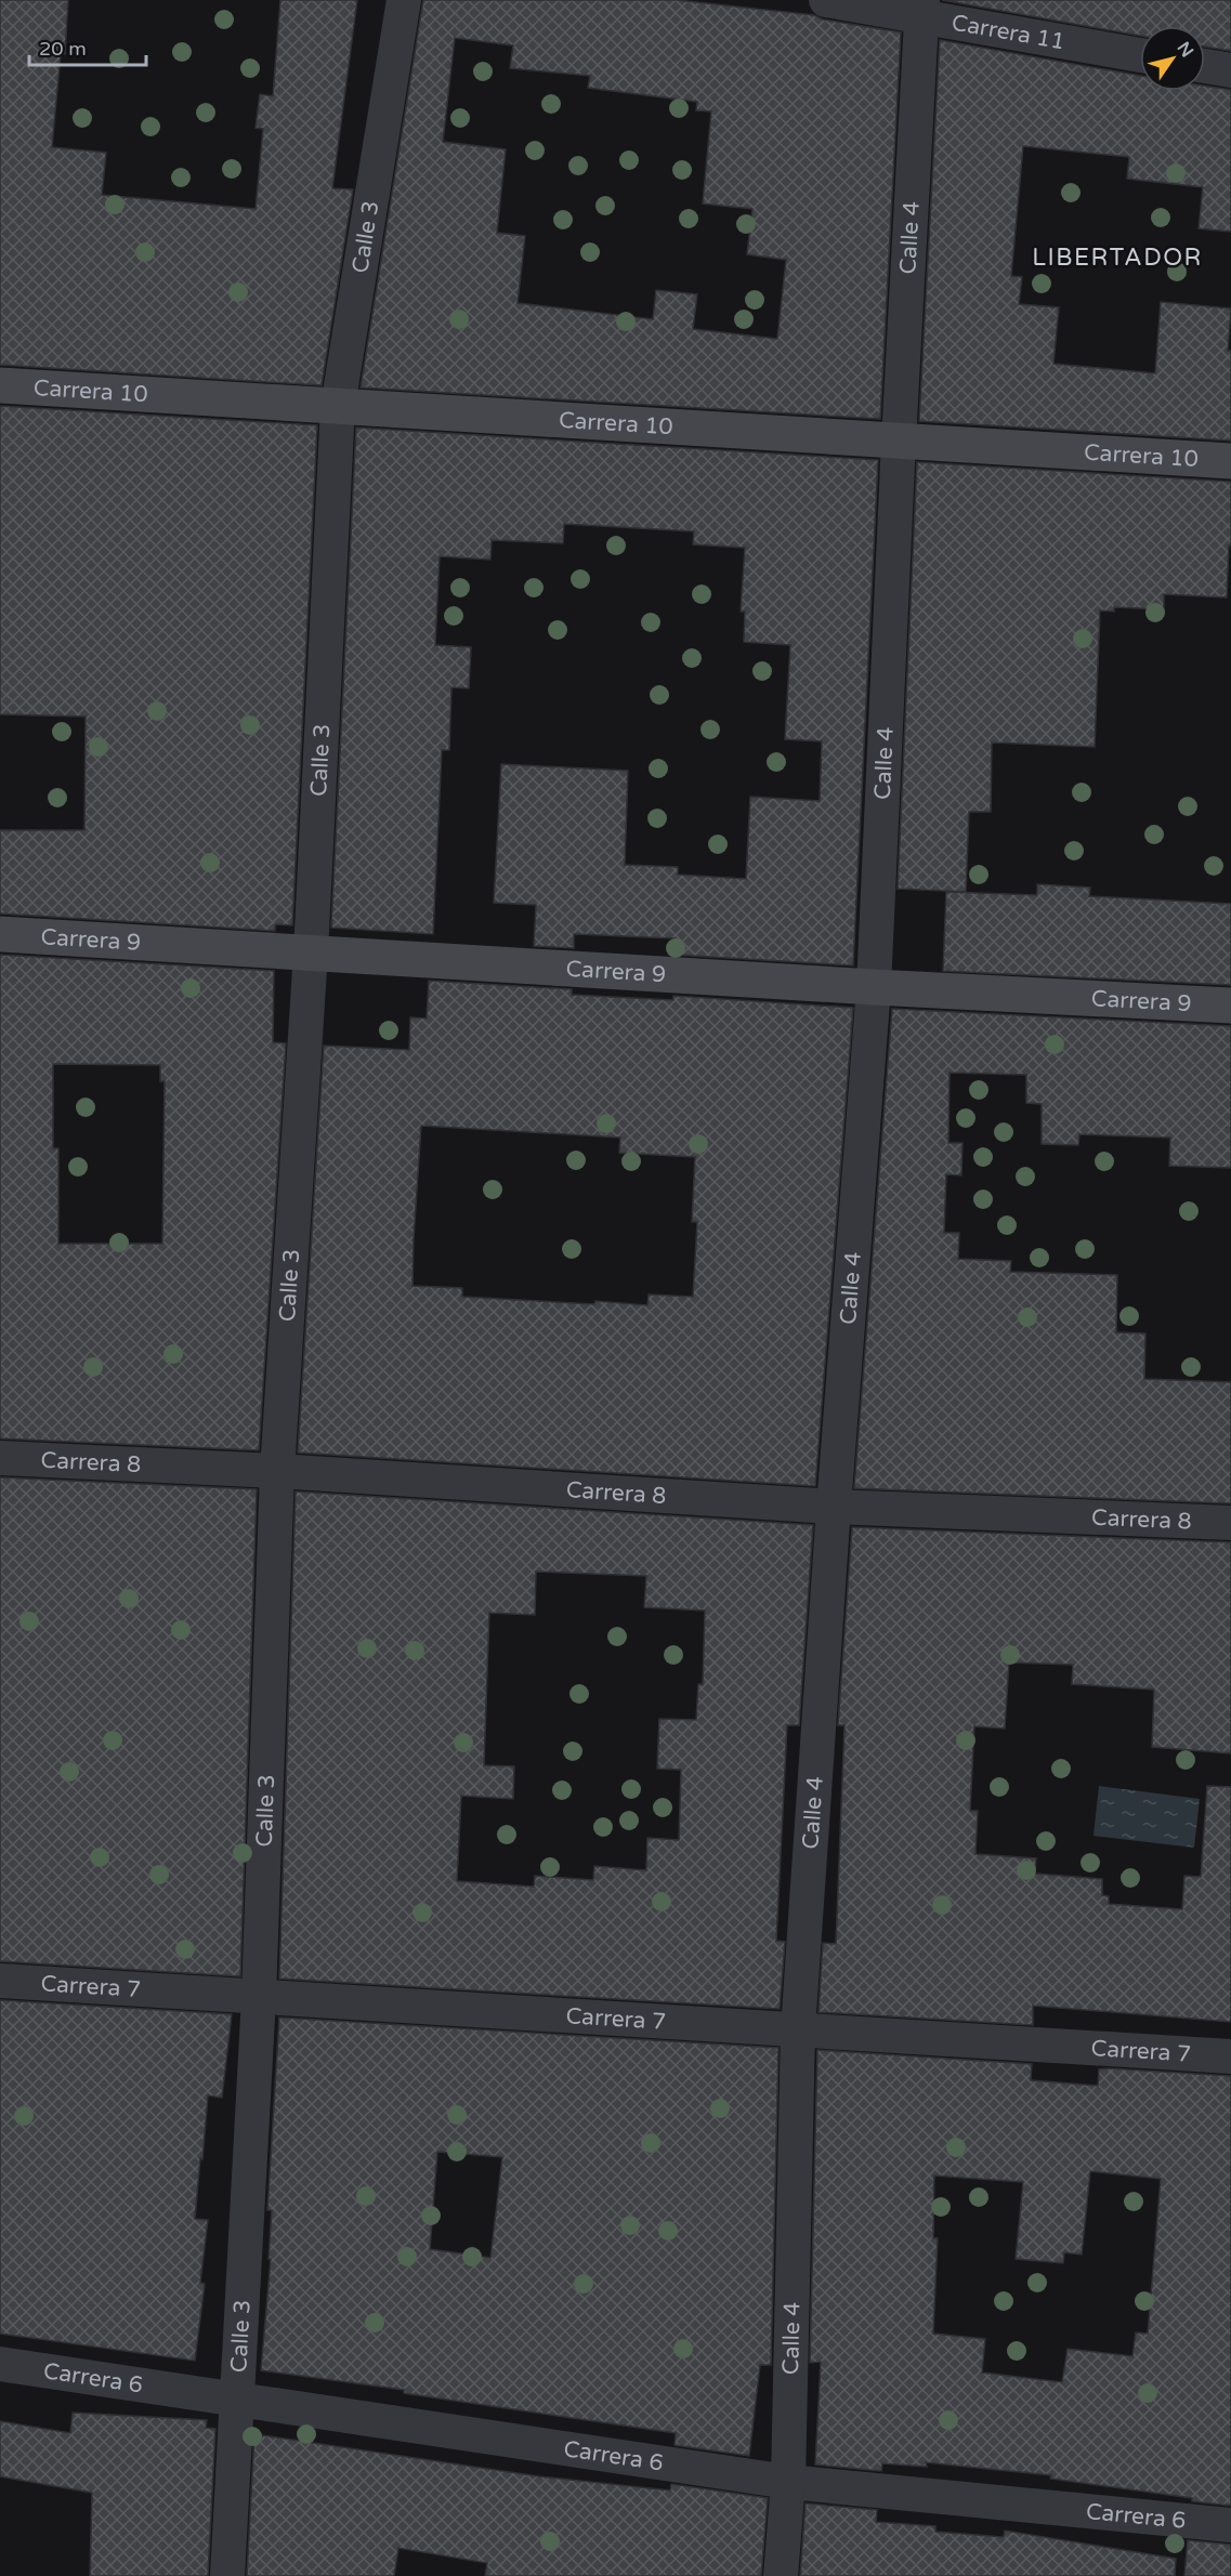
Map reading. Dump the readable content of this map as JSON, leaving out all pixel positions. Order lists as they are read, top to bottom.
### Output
{
  "streets": {
    "main road": ["Carrera 10", "Carrera 9"],
    "street": [
      "Carrera 11",
      "Calle 3",
      "Calle 4",
      "Carrera 8",
      "Carrera 7",
      "Carrera 6"
    ]
  },
  "crossings": [
    ["Carrera 11", "Calle 4"],
    ["Calle 3", "Carrera 10"],
    ["Calle 3", "Carrera 9"],
    ["Calle 3", "Carrera 8"],
    ["Calle 3", "Carrera 7"],
    ["Calle 3", "Carrera 6"],
    ["Calle 4", "Carrera 10"],
    ["Calle 4", "Carrera 9"],
    ["Calle 4", "Carrera 8"],
    ["Calle 4", "Carrera 7"],
    ["Calle 4", "Carrera 6"]
  ],
  "districts": ["LIBERTADOR"],
  "scale_bar": "20 m",
  "north": "top right"
}
